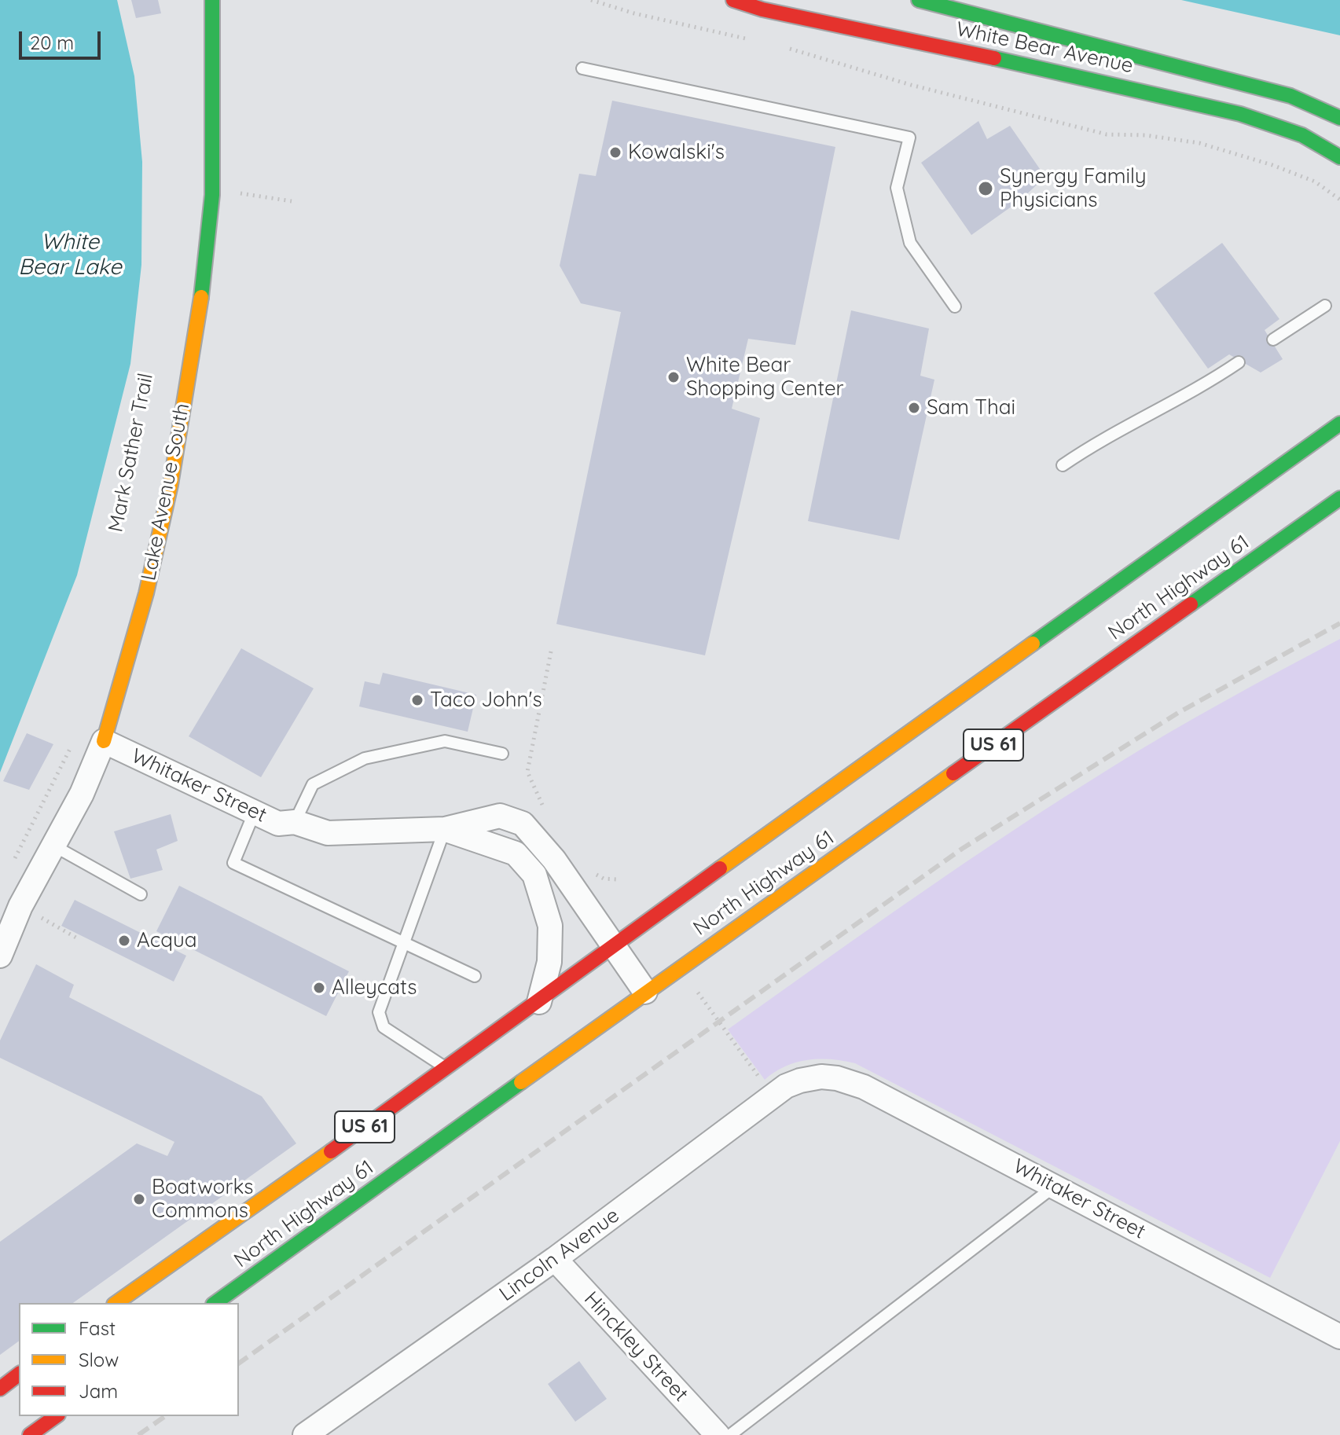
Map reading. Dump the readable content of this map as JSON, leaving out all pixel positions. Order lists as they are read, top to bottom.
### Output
{
  "streets": {
    "main road": [
      "White Bear Avenue",
      "Lake Avenue South",
      "North Highway 61",
      "US 61"
    ],
    "street": ["Whitaker Street", "Lincoln Avenue", "Hinckley Street"]
  },
  "crossings": [
    ["Lake Avenue South", "Whitaker Street"],
    ["North Highway 61", "Whitaker Street"],
    ["Whitaker Street", "Lincoln Avenue"],
    ["Lincoln Avenue", "Hinckley Street"]
  ],
  "water": ["White Bear Lake"],
  "places": [
    "Kowalski's",
    "Synergy Family Physicians",
    "White Bear Shopping Center",
    "Sam Thai",
    "Taco John's",
    "Acqua",
    "Alleycats",
    "Boatworks Commons"
  ],
  "legend": ["Fast", "Slow", "Jam"],
  "scale_bar": "20 m"
}
